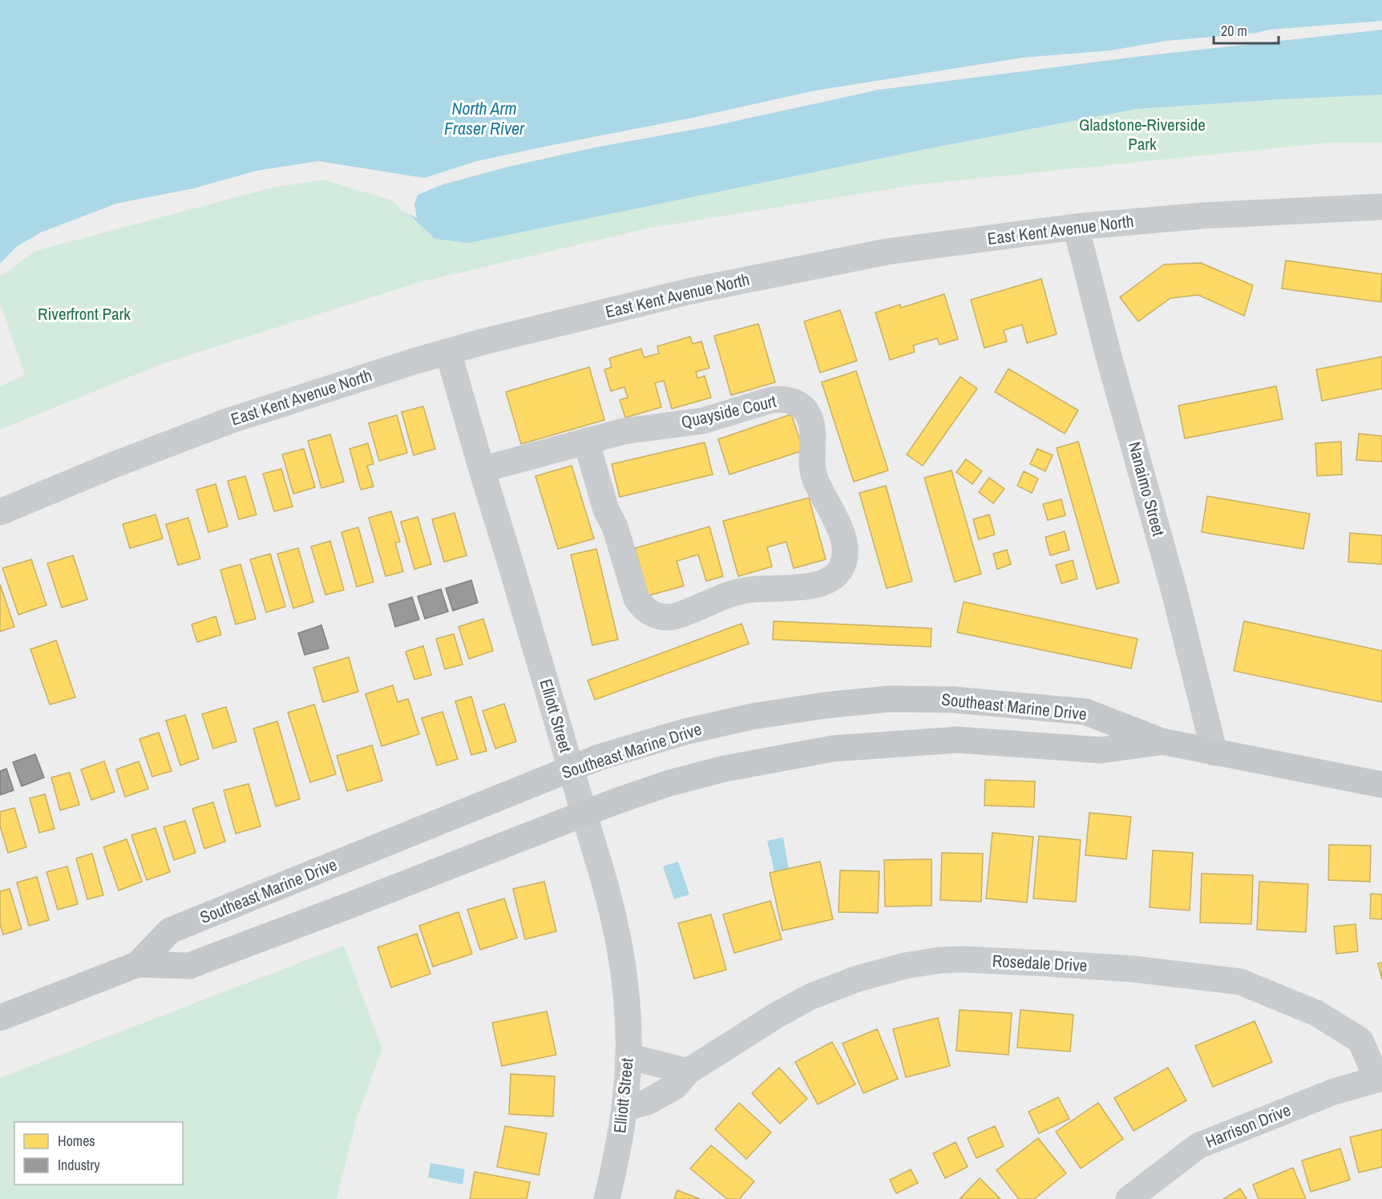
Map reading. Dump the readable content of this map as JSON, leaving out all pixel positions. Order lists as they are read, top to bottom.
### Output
{
  "streets": {
    "main road": ["Southeast Marine Drive"],
    "street": [
      "East Kent Avenue North",
      "Quayside Court",
      "Nanaimo Street",
      "Elliott Street",
      "Rosedale Drive",
      "Harrison Drive"
    ]
  },
  "crossings": [
    ["East Kent Avenue North", "Nanaimo Street"],
    ["East Kent Avenue North", "Elliott Street"],
    ["Quayside Court", "Elliott Street"],
    ["Nanaimo Street", "Southeast Marine Drive"],
    ["Southeast Marine Drive", "Elliott Street"],
    ["Elliott Street", "Rosedale Drive"],
    ["Rosedale Drive", "Harrison Drive"]
  ],
  "water": ["North Arm Fraser River"],
  "parks": ["Gladstone-Riverside Park", "Riverfront Park"],
  "legend": ["Homes", "Industry"],
  "scale_bar": "20 m"
}
